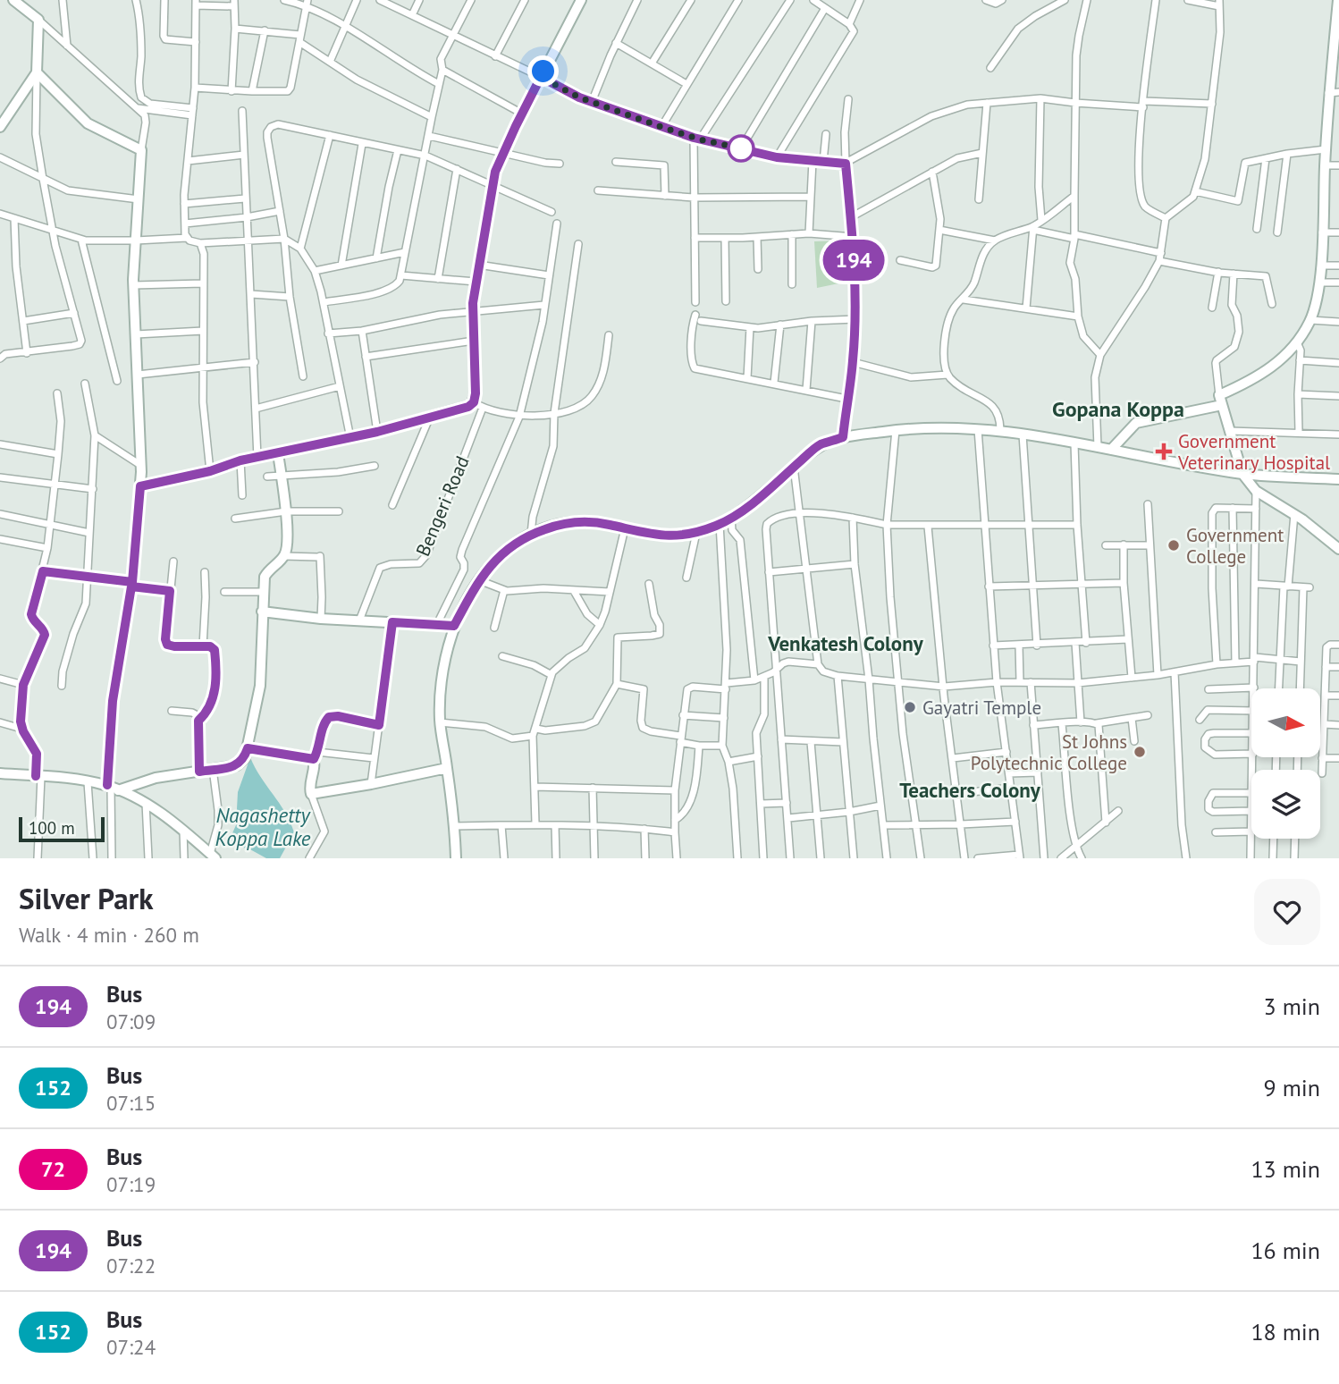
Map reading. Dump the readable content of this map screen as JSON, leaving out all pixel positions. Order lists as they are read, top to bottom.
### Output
{
  "streets": {
    "street": ["Bengeri Road"]
  },
  "districts": ["Gopana Koppa", "Venkatesh Colony", "Teachers Colony"],
  "water": ["Nagashetty Koppa Lake"],
  "places": {
    "health": ["Government Veterinary Hospital"],
    "other": ["Government College", "Gayatri Temple", "St Johns Polytechnic College"]
  },
  "lines": ["bus line 194"],
  "scale_bar": "100 m",
  "north": "right",
  "page": {
    "on_map": "194",
    "scale": "100 m",
    "heading": ["Silver Park", "Walk · 4 min · 260 m"],
    "list": [
      {
        "mark": "194",
        "name": "Bus",
        "note": "07:09",
        "value": "3 min"
      },
      {
        "mark": "152",
        "name": "Bus",
        "note": "07:15",
        "value": "9 min"
      },
      {
        "mark": "72",
        "name": "Bus",
        "note": "07:19",
        "value": "13 min"
      },
      {
        "mark": "194",
        "name": "Bus",
        "note": "07:22",
        "value": "16 min"
      },
      {
        "mark": "152",
        "name": "Bus",
        "note": "07:24",
        "value": "18 min"
      }
    ]
  }
}
